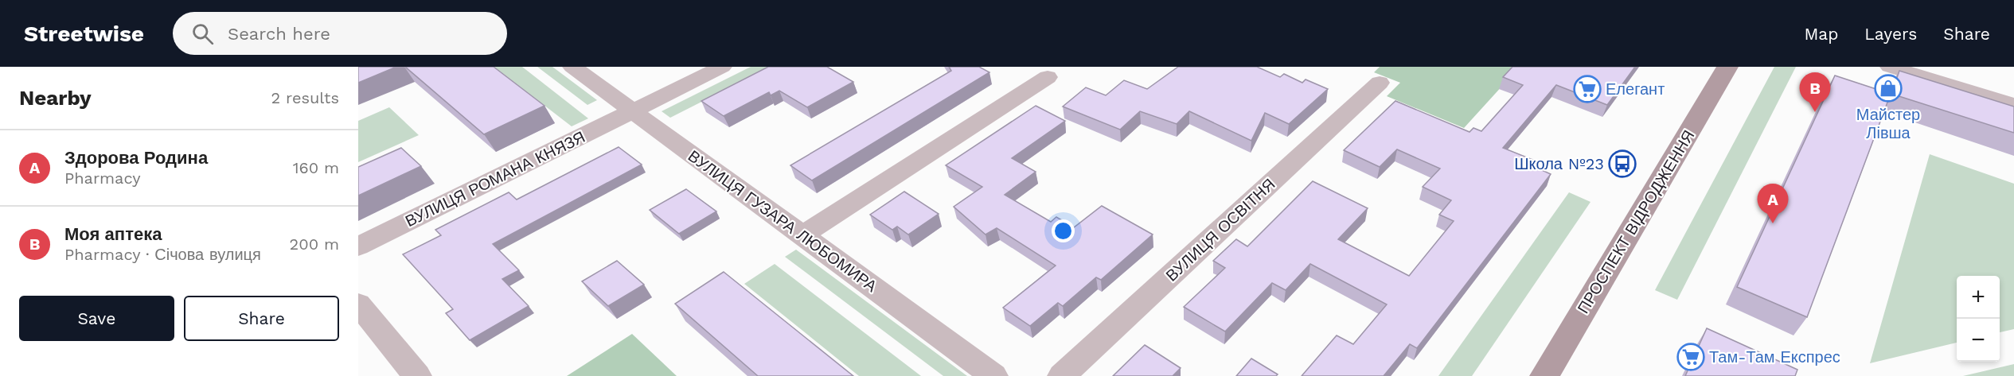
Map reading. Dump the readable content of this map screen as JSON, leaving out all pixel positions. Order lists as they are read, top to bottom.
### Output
{
  "streets": {
    "main road": ["ПРОСПЕКТ ВІДРОДЖЕННЯ"],
    "street": ["ВУЛИЦЯ РОМАНА КНЯЗЯ", "ВУЛИЦЯ ГУЗАРА ЛЮБОМИРА", "ВУЛИЦЯ ОСВІТНЯ"]
  },
  "crossings": [
    ["ВУЛИЦЯ РОМАНА КНЯЗЯ", "ВУЛИЦЯ ГУЗАРА ЛЮБОМИРА"]
  ],
  "places": {
    "shop": ["Майстер Лівша"],
    "supermarket": ["Елегант", "Там-Там Експрес"],
    "bus stop": ["Школа №23"]
  },
  "page": {
    "header": "Streetwise",
    "search": "Search here",
    "nav": ["Map", "Layers", "Share"],
    "heading": ["Nearby", "2 results"],
    "pins": ["B", "A"],
    "list": [
      {
        "mark": "A",
        "name": "Здорова Родина",
        "note": "Pharmacy",
        "value": "160 m"
      },
      {
        "mark": "B",
        "name": "Моя аптека",
        "note": "Pharmacy · Січова вулиця",
        "value": "200 m"
      }
    ],
    "map_buttons": ["+", "−"],
    "buttons": ["Save", "Share"]
  }
}
